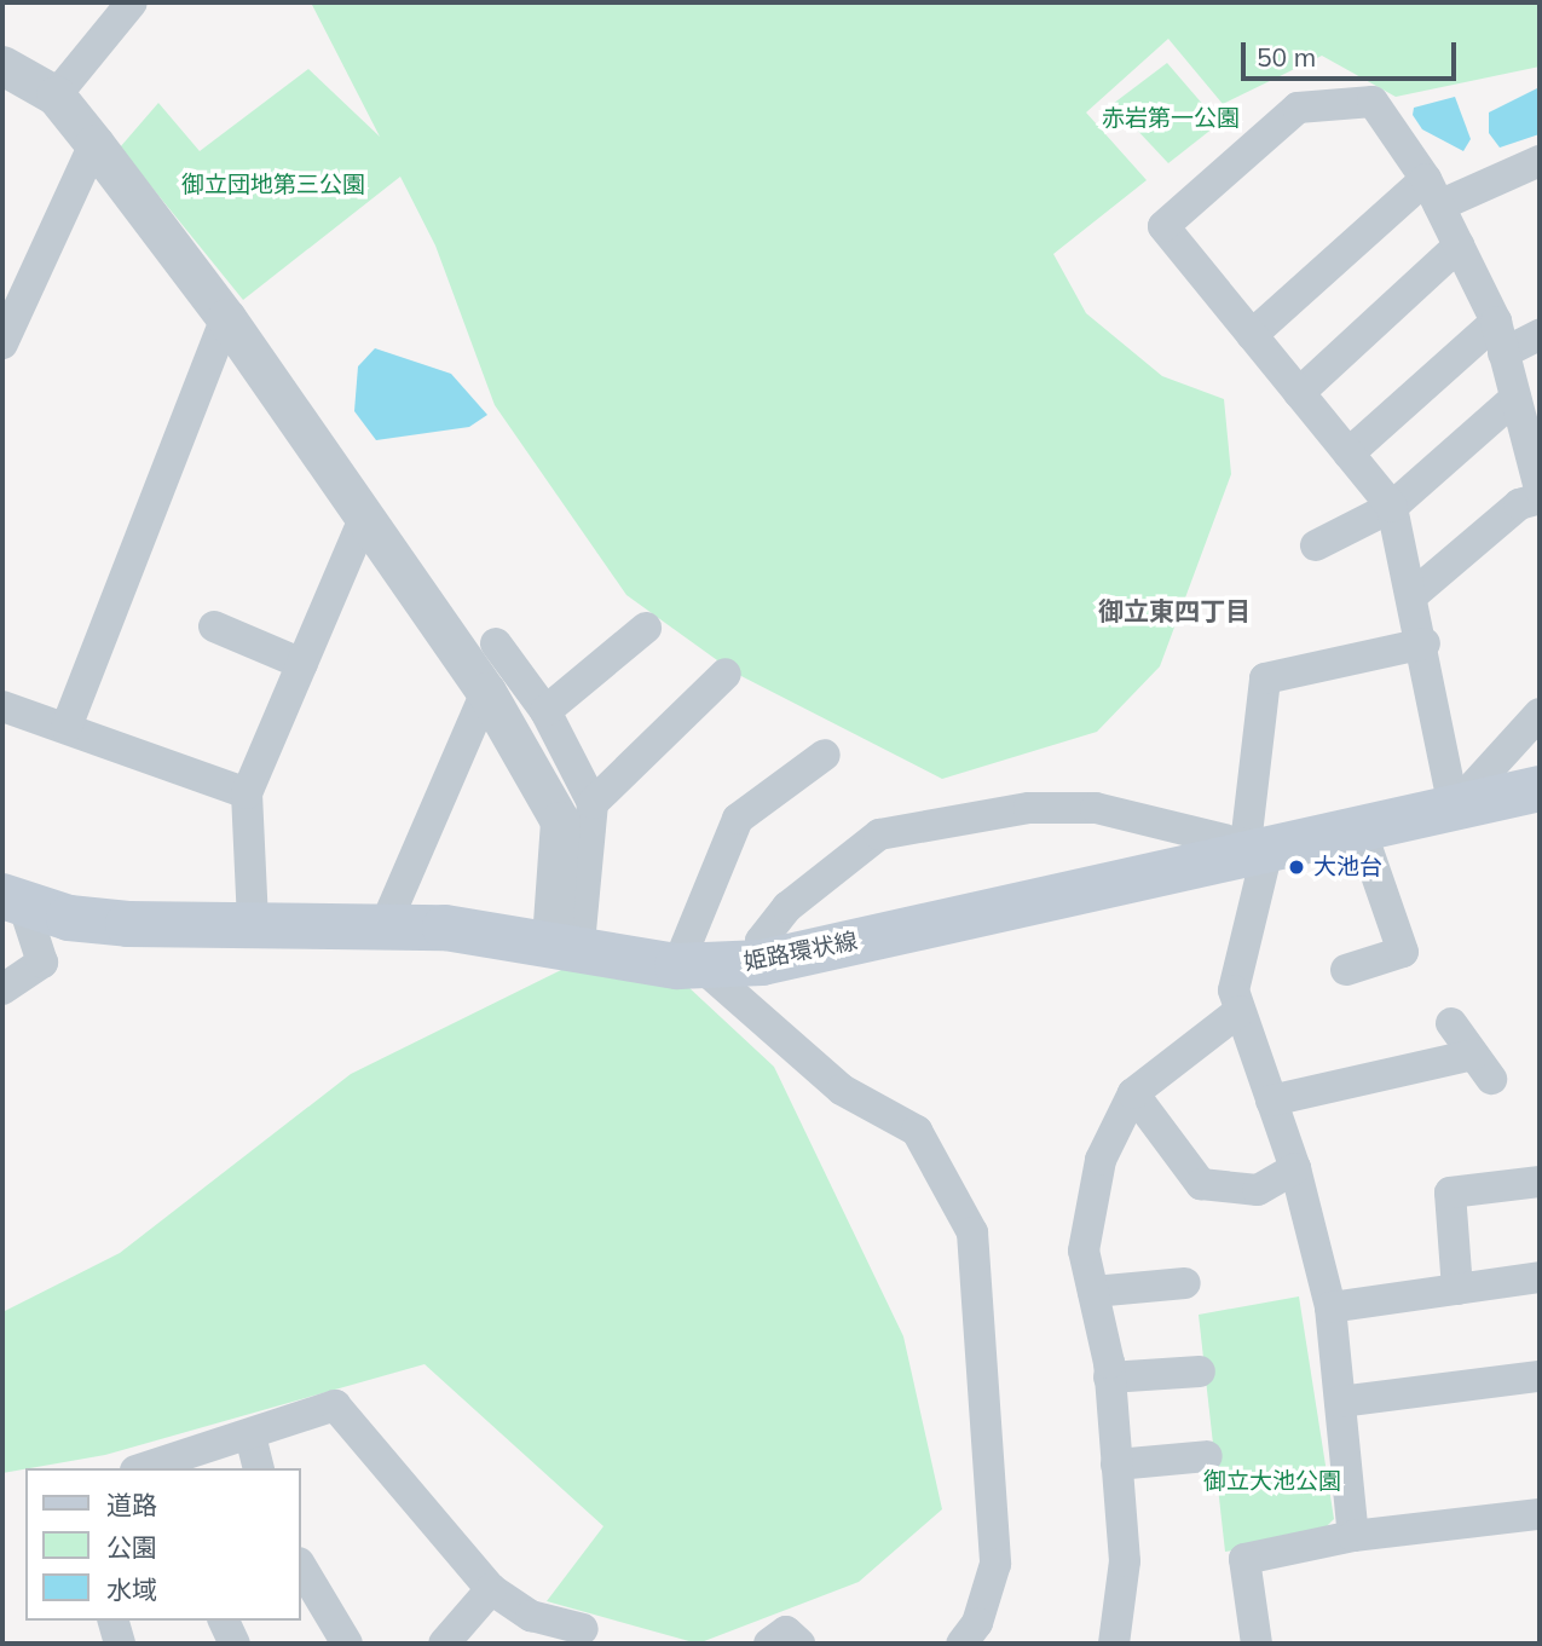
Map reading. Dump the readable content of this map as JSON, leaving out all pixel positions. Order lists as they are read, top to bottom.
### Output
{
  "streets": {
    "main road": ["姫路環状線"]
  },
  "districts": ["御立東四丁目"],
  "parks": ["赤岩第一公園", "御立団地第三公園", "御立大池公園"],
  "places": ["大池台"],
  "legend": ["道路", "公園", "水域"],
  "scale_bar": "50 m"
}
